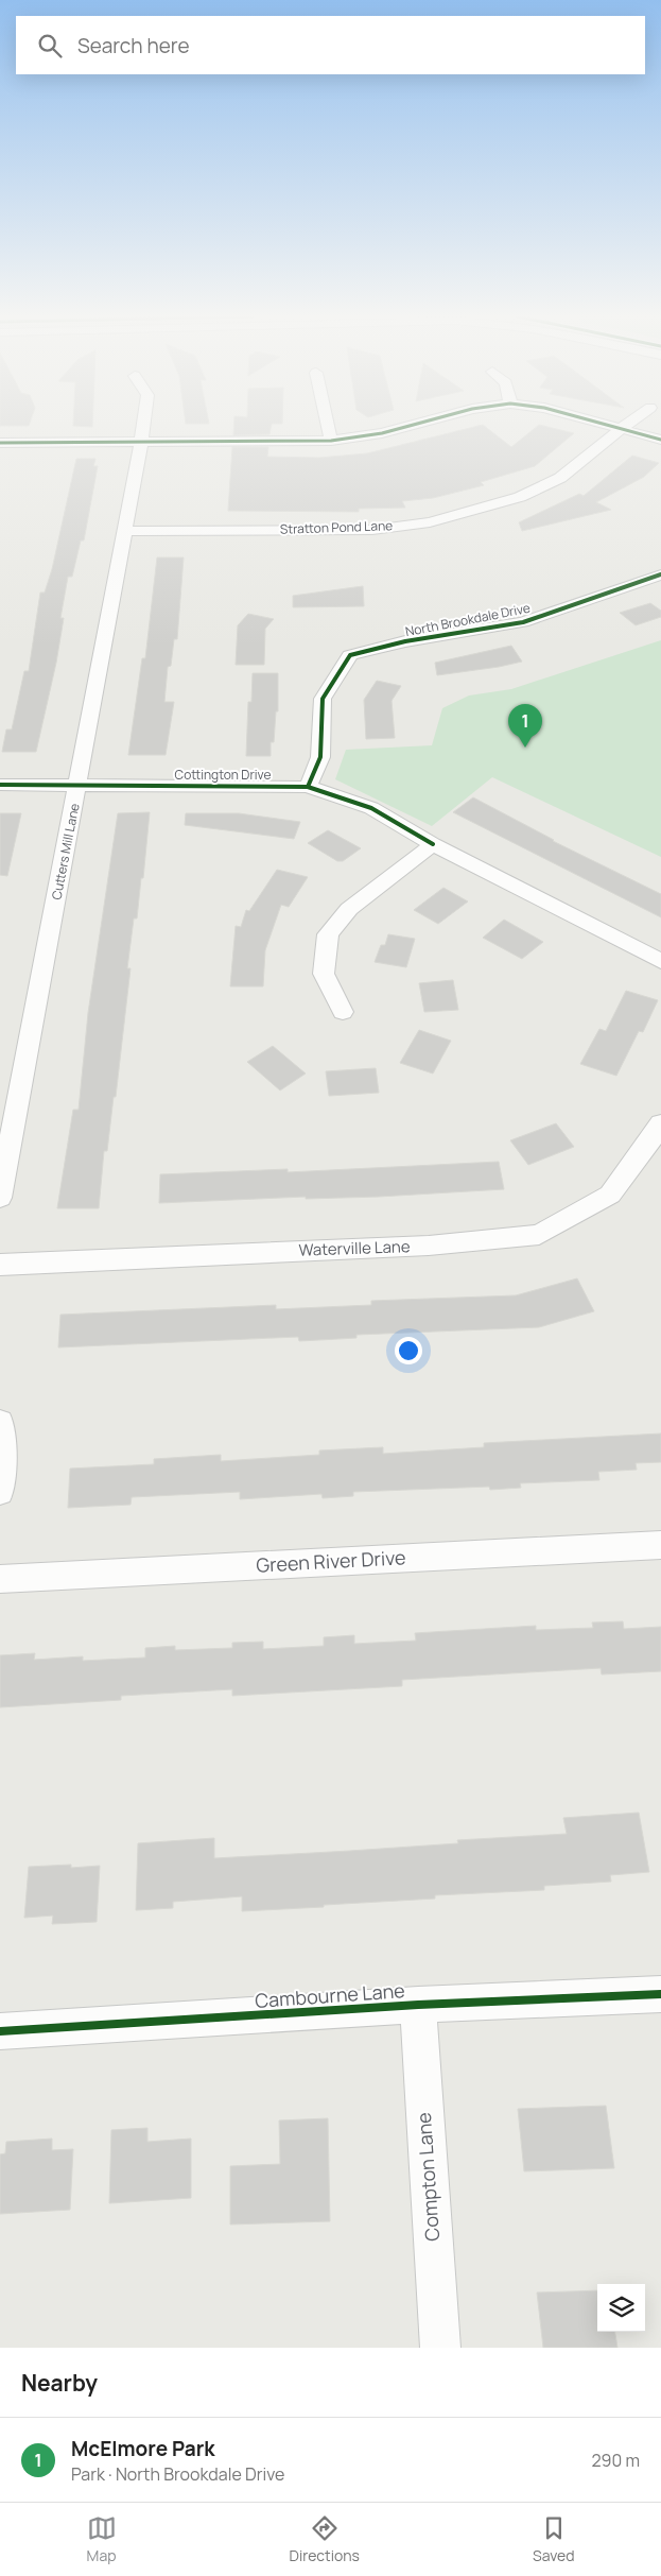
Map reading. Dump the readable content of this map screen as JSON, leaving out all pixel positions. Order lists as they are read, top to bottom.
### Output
{
  "streets": {
    "street": [
      "Stratton Pond Lane",
      "North Brookdale Drive",
      "Cottington Drive",
      "Cutters Mill Lane",
      "Waterville Lane",
      "Green River Drive",
      "Cambourne Lane",
      "Compton Lane"
    ]
  },
  "crossings": [
    ["Stratton Pond Lane", "Cutters Mill Lane"],
    ["North Brookdale Drive", "Cottington Drive"],
    ["Cottington Drive", "Cutters Mill Lane"],
    ["Cambourne Lane", "Compton Lane"]
  ],
  "page": {
    "search": "Search here",
    "pins": "1",
    "heading": "Nearby",
    "list": [
      {
        "mark": "1",
        "name": "McElmore Park",
        "note": "Park · North Brookdale Drive",
        "value": "290 m"
      }
    ],
    "nav": ["Map", "Directions", "Saved"]
  }
}
